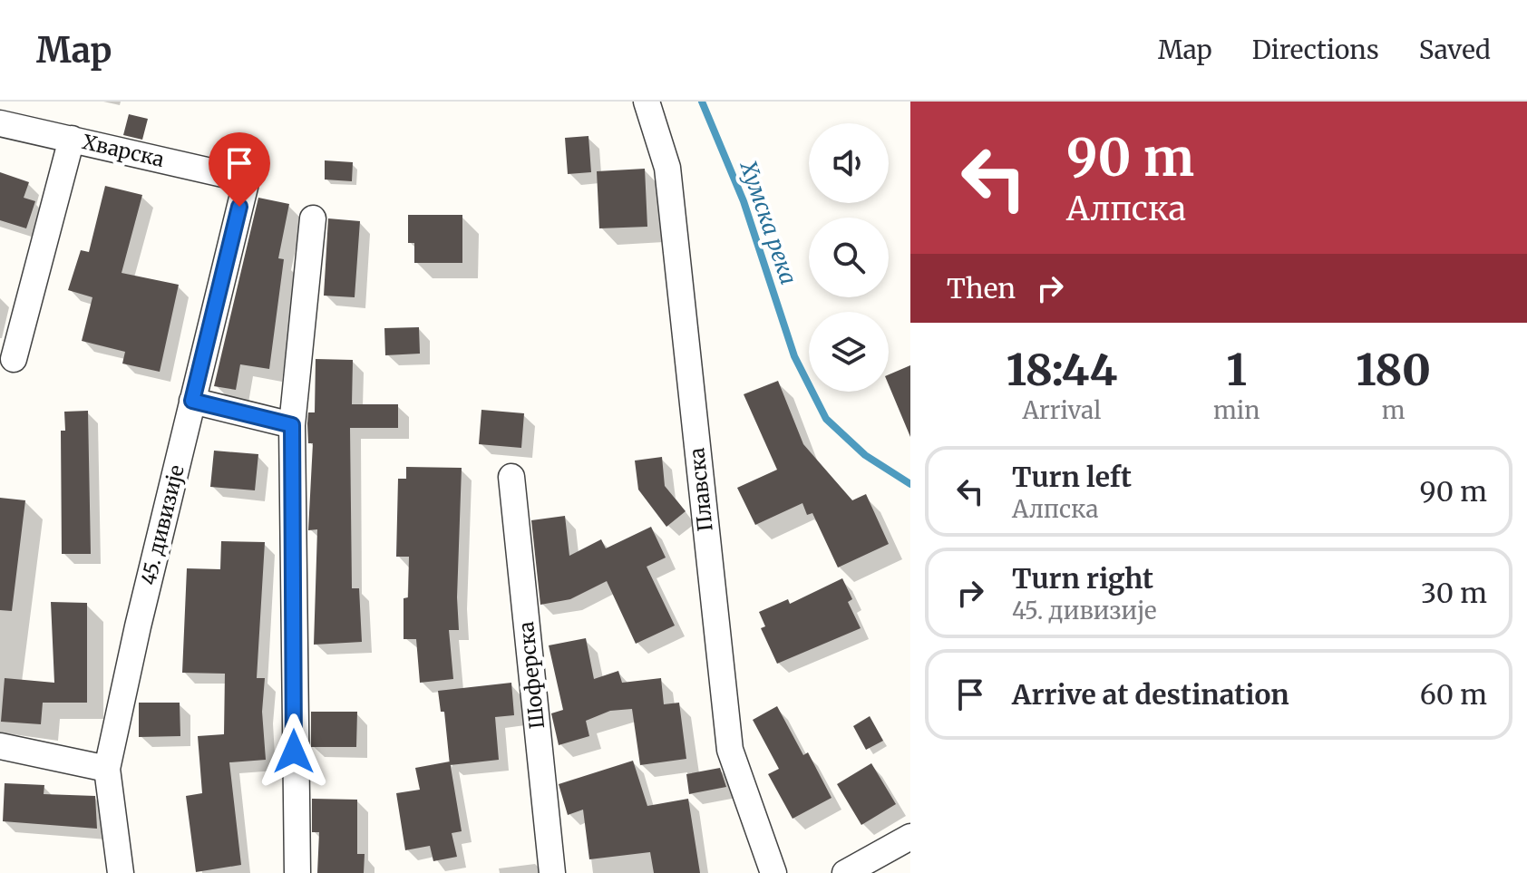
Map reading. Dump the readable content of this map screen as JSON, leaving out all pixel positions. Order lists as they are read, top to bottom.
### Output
{
  "streets": {
    "street": [
      "Хварска",
      "Плавска",
      "45. дивизије",
      "Шоферска"
    ]
  },
  "crossings": [
    ["Хварска", "45. дивизије"]
  ],
  "water": ["Хумска река"],
  "page": {
    "header": "Map",
    "nav": ["Map", "Directions", "Saved"],
    "turn": ["90 m", "Алпска"],
    "then": "Then",
    "eta": [
      "18:44",
      "Arrival",
      "1",
      "min",
      "180",
      "m"
    ],
    "list": [
      {
        "name": "Turn left",
        "note": "Алпска",
        "value": "90 m"
      },
      {
        "name": "Turn right",
        "note": "45. дивизије",
        "value": "30 m"
      },
      {
        "name": "Arrive at destination",
        "value": "60 m"
      }
    ]
  }
}
